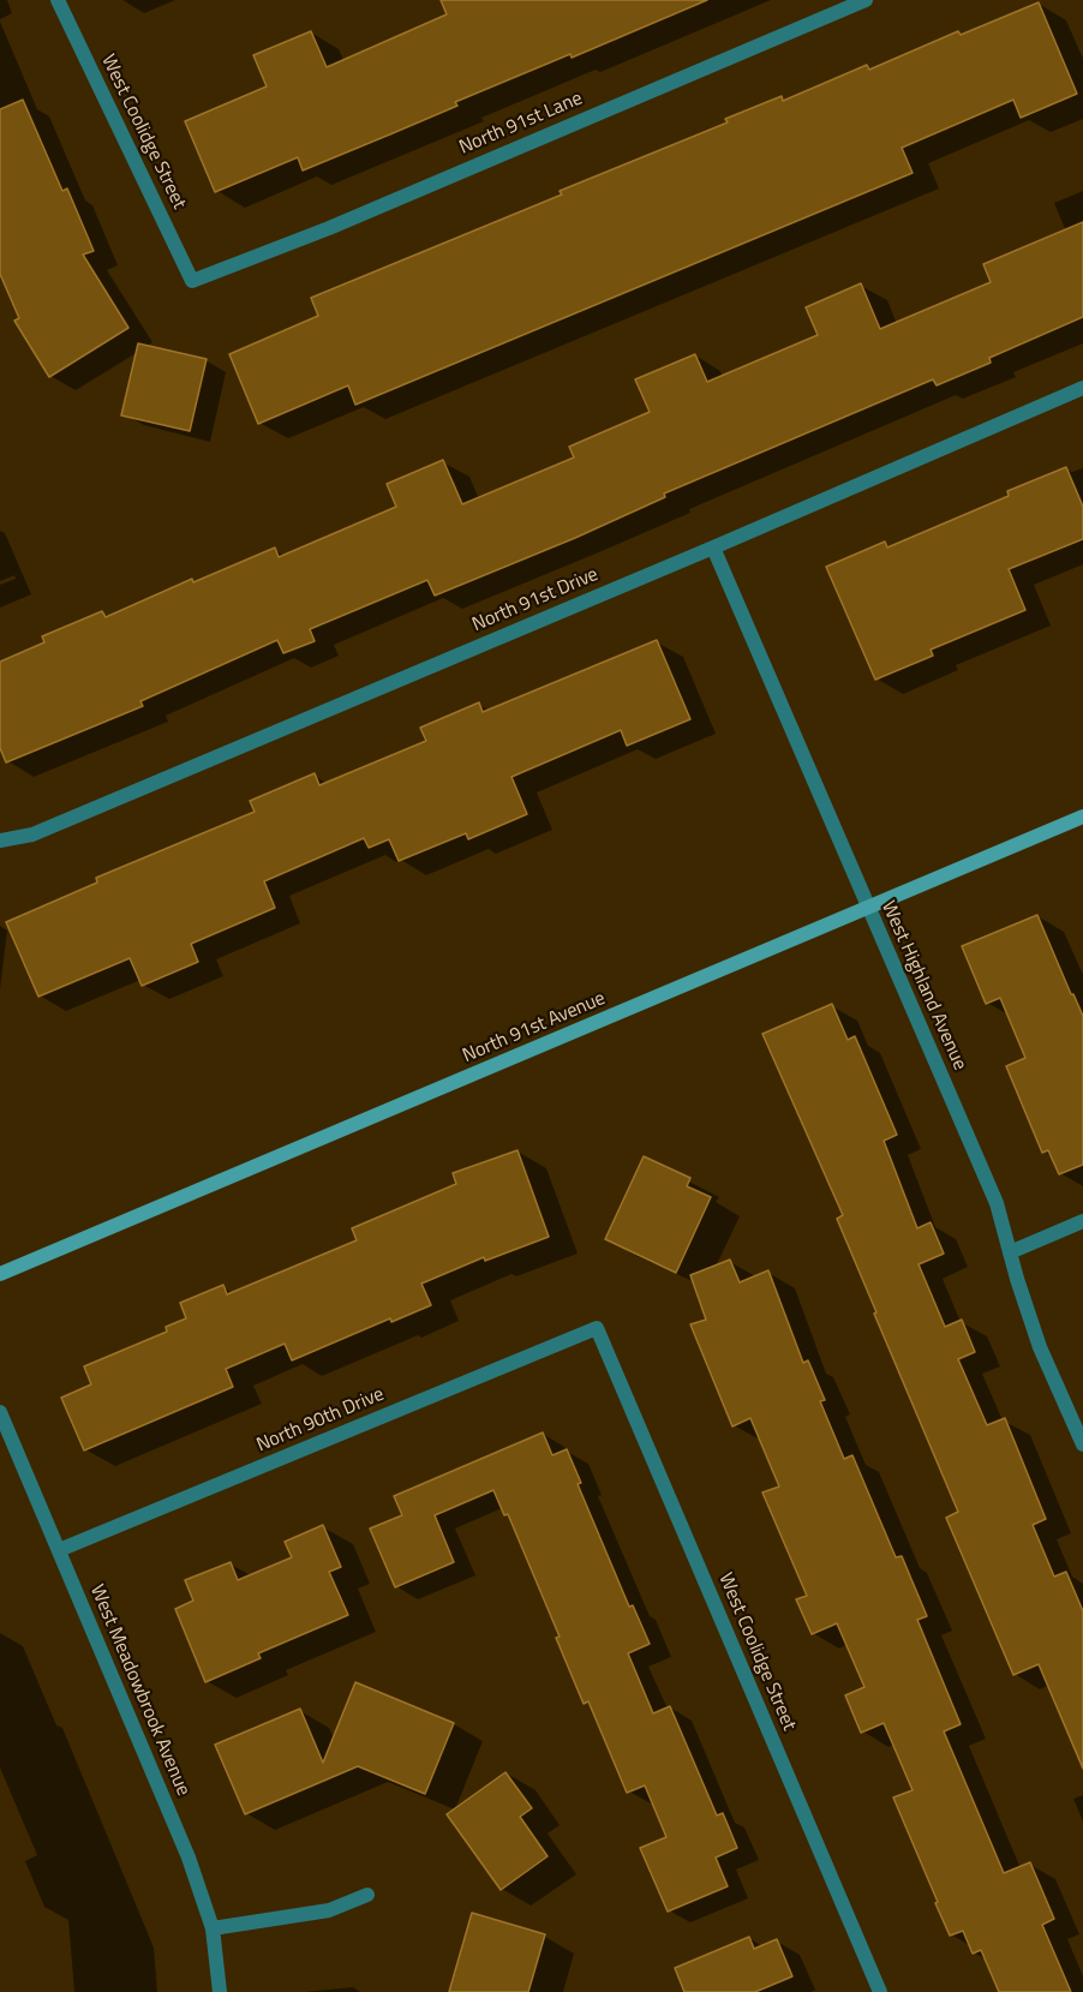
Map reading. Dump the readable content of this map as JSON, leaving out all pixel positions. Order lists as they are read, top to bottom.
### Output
{
  "streets": {
    "main road": ["North 91st Avenue"],
    "street": [
      "North 91st Lane",
      "West Coolidge Street",
      "North 91st Drive",
      "West Highland Avenue",
      "North 90th Drive",
      "West Meadowbrook Avenue"
    ]
  },
  "crossings": [
    ["North 91st Lane", "West Coolidge Street"],
    ["West Coolidge Street", "North 90th Drive"],
    ["North 91st Drive", "West Highland Avenue"],
    ["West Highland Avenue", "North 91st Avenue"],
    ["North 90th Drive", "West Meadowbrook Avenue"]
  ]
}
